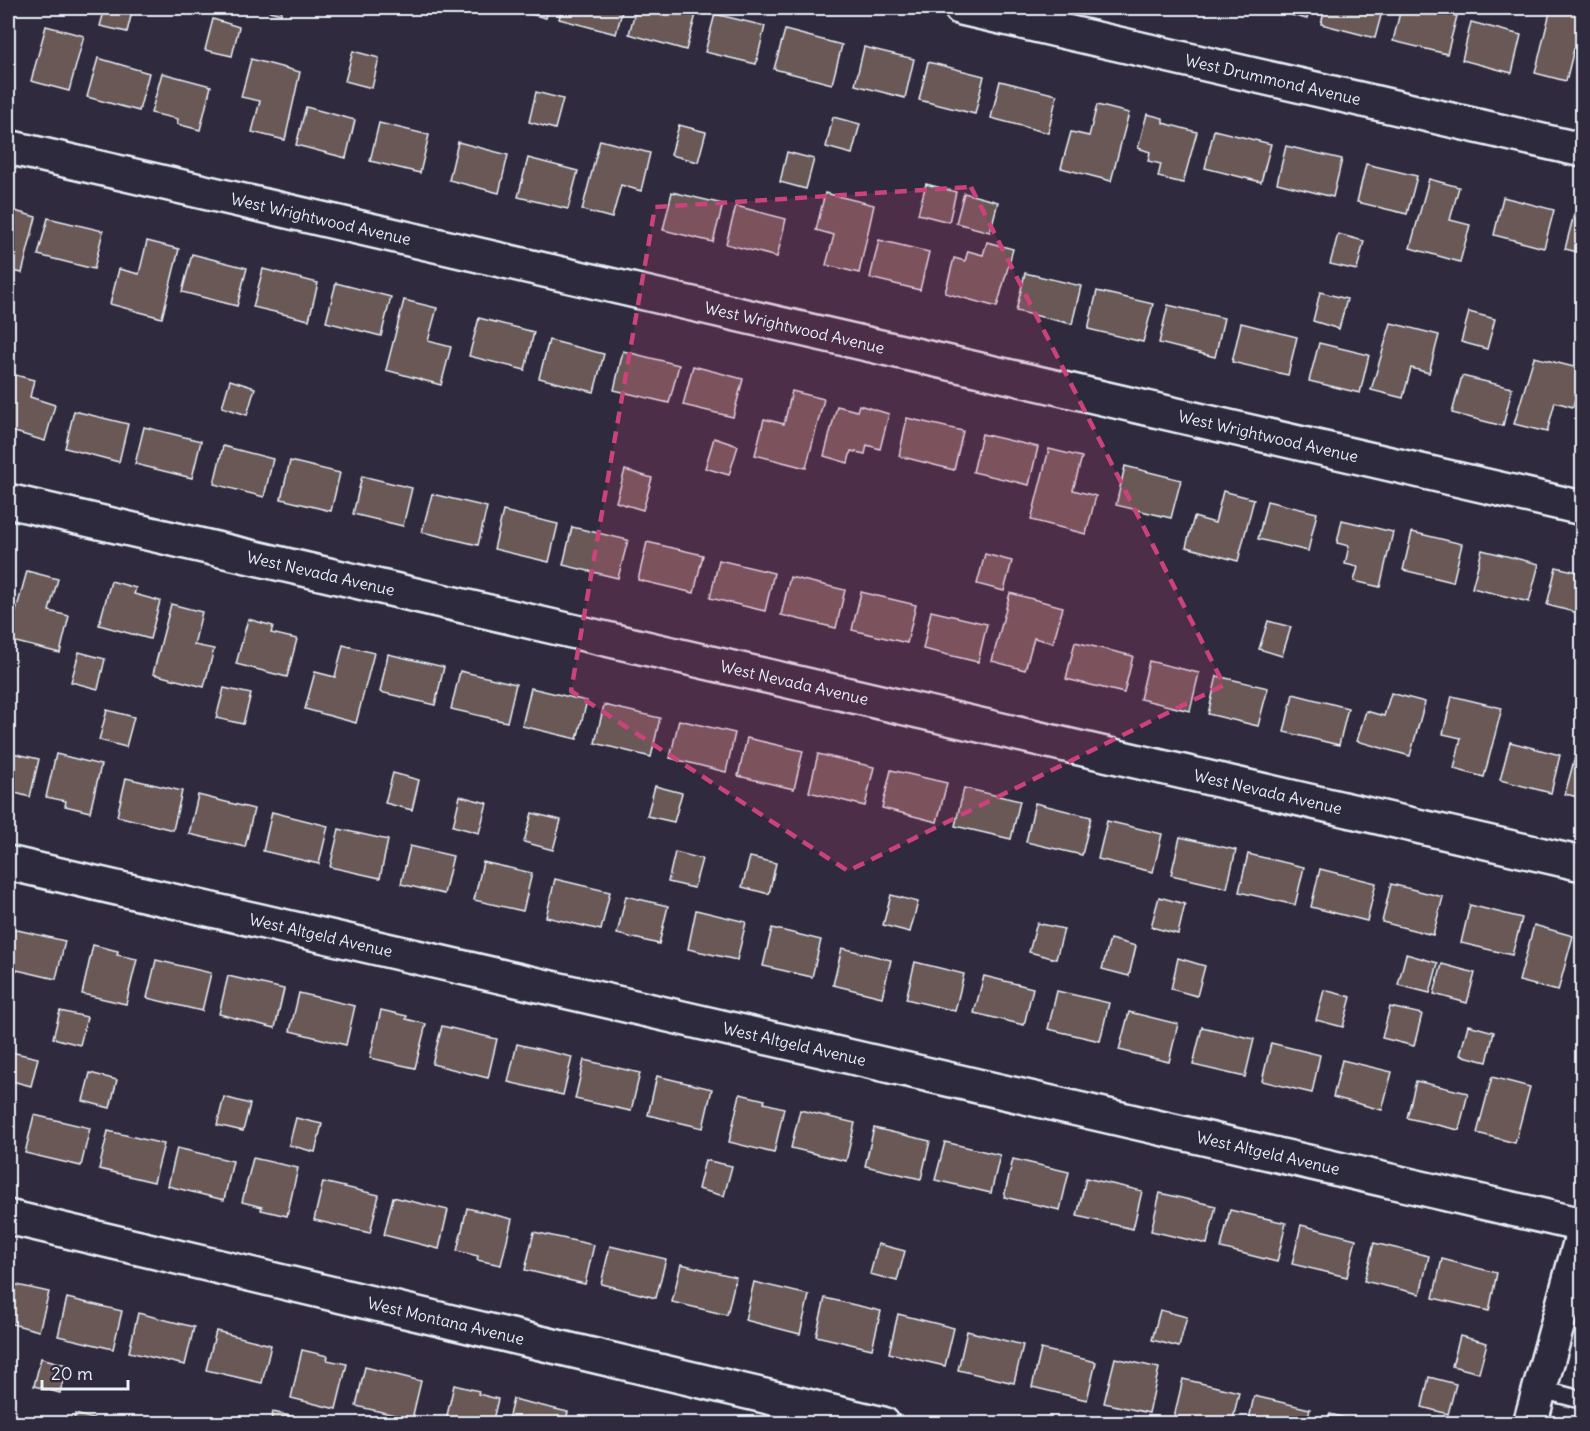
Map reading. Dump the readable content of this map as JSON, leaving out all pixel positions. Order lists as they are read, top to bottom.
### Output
{
  "streets": {
    "street": [
      "West Drummond Avenue",
      "West Wrightwood Avenue",
      "West Nevada Avenue",
      "West Altgeld Avenue",
      "West Montana Avenue"
    ]
  },
  "scale_bar": "20 m"
}
